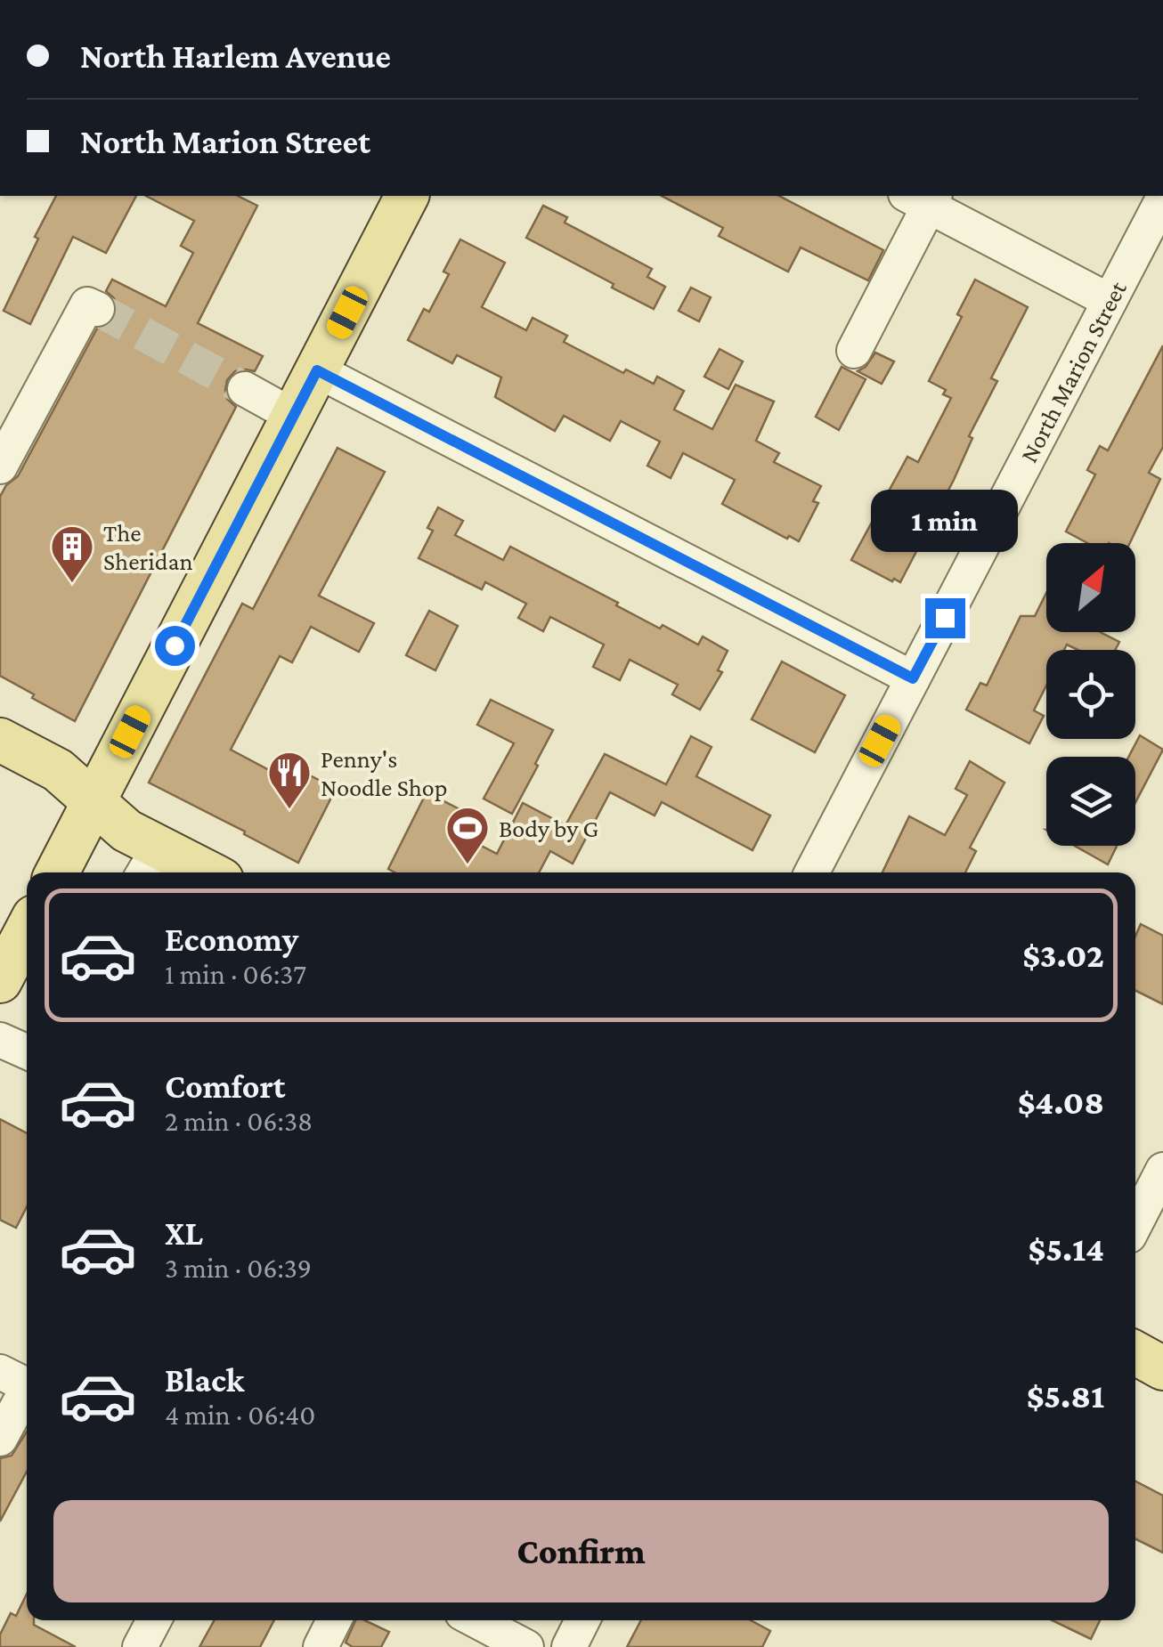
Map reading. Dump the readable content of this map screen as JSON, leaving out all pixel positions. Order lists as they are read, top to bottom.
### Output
{
  "streets": {
    "street": ["North Marion Street"]
  },
  "places": {
    "building": ["The Sheridan"],
    "restaurant": ["Penny's Noodle Shop"],
    "sports": ["Body by G"]
  },
  "north": "top right",
  "page": {
    "banner": ["North Harlem Avenue", "North Marion Street"],
    "bubble": "1 min",
    "list": [
      {
        "name": "Economy",
        "note": "1 min · 06:37",
        "value": "$3.02"
      },
      {
        "name": "Comfort",
        "note": "2 min · 06:38",
        "value": "$4.08"
      },
      {
        "name": "XL",
        "note": "3 min · 06:39",
        "value": "$5.14"
      },
      {
        "name": "Black",
        "note": "4 min · 06:40",
        "value": "$5.81"
      }
    ],
    "buttons": "Confirm"
  }
}
